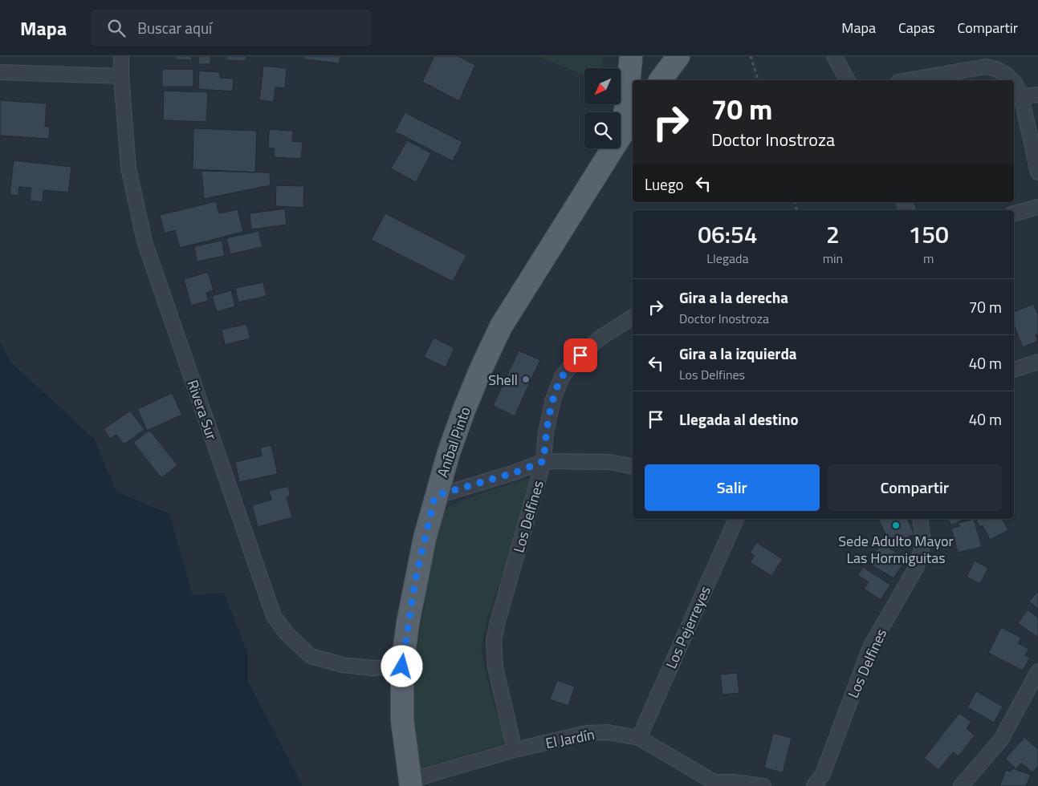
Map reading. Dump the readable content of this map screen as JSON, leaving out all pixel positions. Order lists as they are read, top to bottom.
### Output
{
  "streets": {
    "main road": ["Aníbal Pinto"],
    "street": [
      "Rivera Sur",
      "Los Delfines",
      "Los Pejerreyes",
      "El Jardín"
    ]
  },
  "crossings": [
    ["Rivera Sur", "Aníbal Pinto"],
    ["Aníbal Pinto", "El Jardín"],
    ["Los Delfines", "El Jardín"],
    ["Los Pejerreyes", "El Jardín"]
  ],
  "places": ["Shell", "Sede Adulto Mayor Las Hormiguitas"],
  "north": "bottom left",
  "page": {
    "header": "Mapa",
    "search": "Buscar aquí",
    "nav": ["Mapa", "Capas", "Compartir"],
    "turn": ["70 m", "Doctor Inostroza"],
    "then": "Luego",
    "eta": [
      "06:54",
      "Llegada",
      "2",
      "min",
      "150",
      "m"
    ],
    "list": [
      {
        "name": "Gira a la derecha",
        "note": "Doctor Inostroza",
        "value": "70 m"
      },
      {
        "name": "Gira a la izquierda",
        "note": "Los Delfines",
        "value": "40 m"
      },
      {
        "name": "Llegada al destino",
        "value": "40 m"
      }
    ],
    "buttons": ["Salir", "Compartir"]
  }
}
